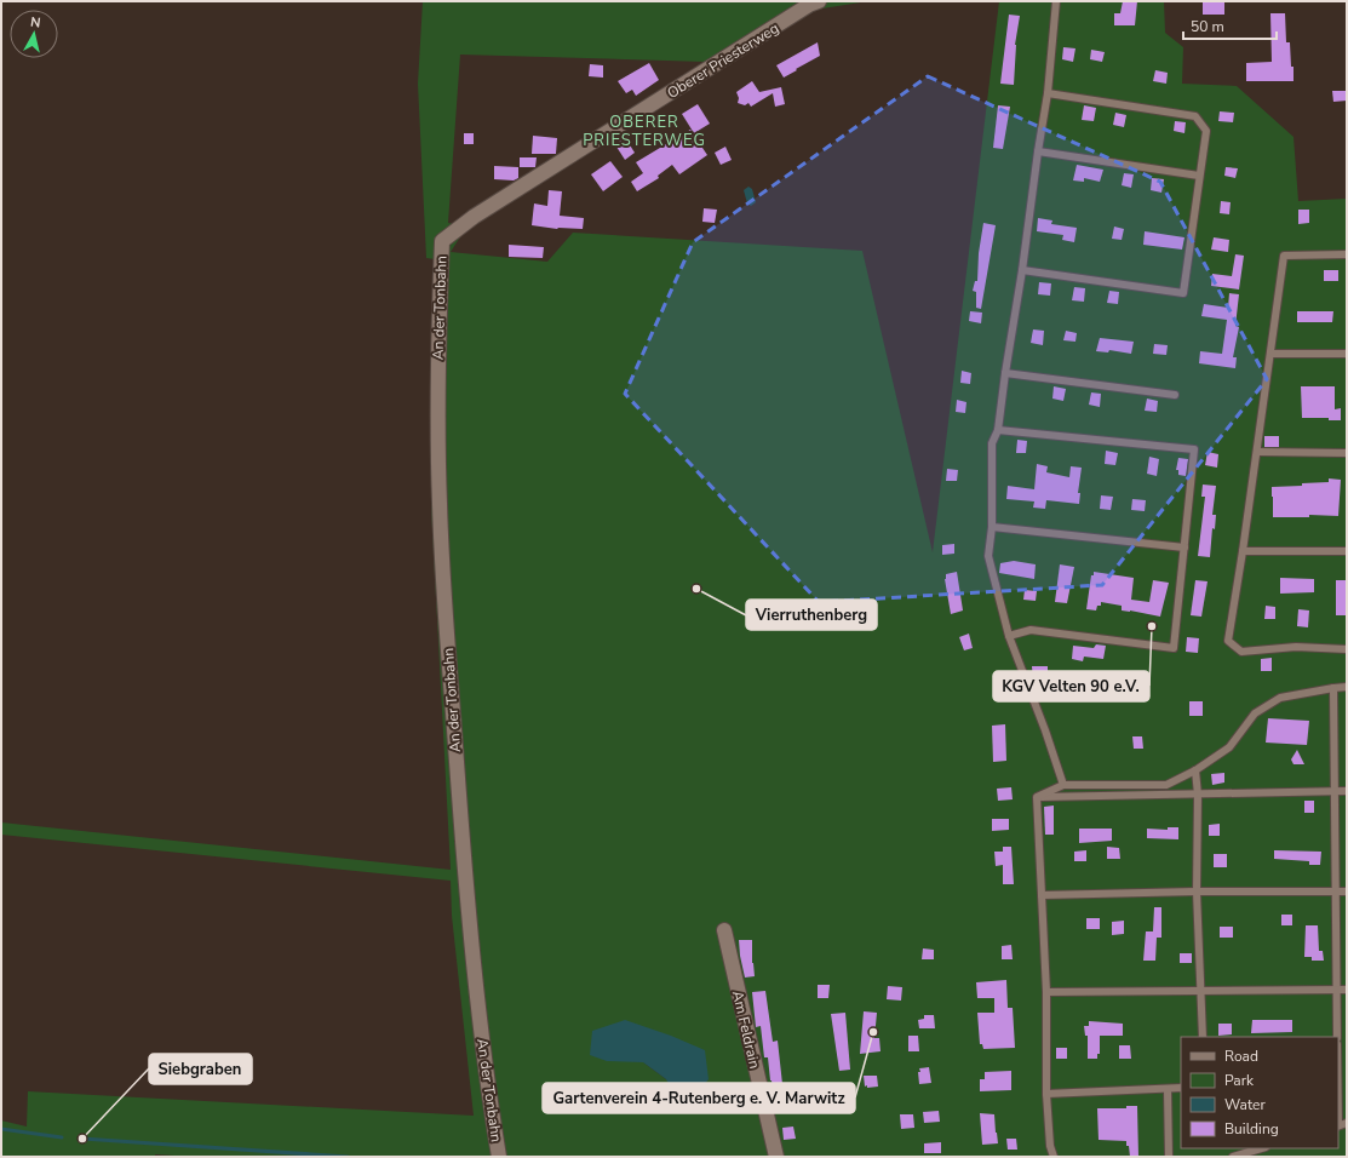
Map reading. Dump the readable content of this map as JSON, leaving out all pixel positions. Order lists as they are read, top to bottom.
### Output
{
  "streets": {
    "street": ["Oberer Priesterweg", "An der Tonbahn", "Am Feldrain"]
  },
  "crossings": [
    ["Oberer Priesterweg", "An der Tonbahn"]
  ],
  "districts": ["OBERER PRIESTERWEG"],
  "places": [
    "Vierruthenberg",
    "KGV Velten 90 e.V.",
    "Gartenverein 4-Rutenberg e. V. Marwitz",
    "Siebgraben"
  ],
  "legend": [
    "Road",
    "Park",
    "Water",
    "Building"
  ],
  "scale_bar": "50 m",
  "north": "top"
}
